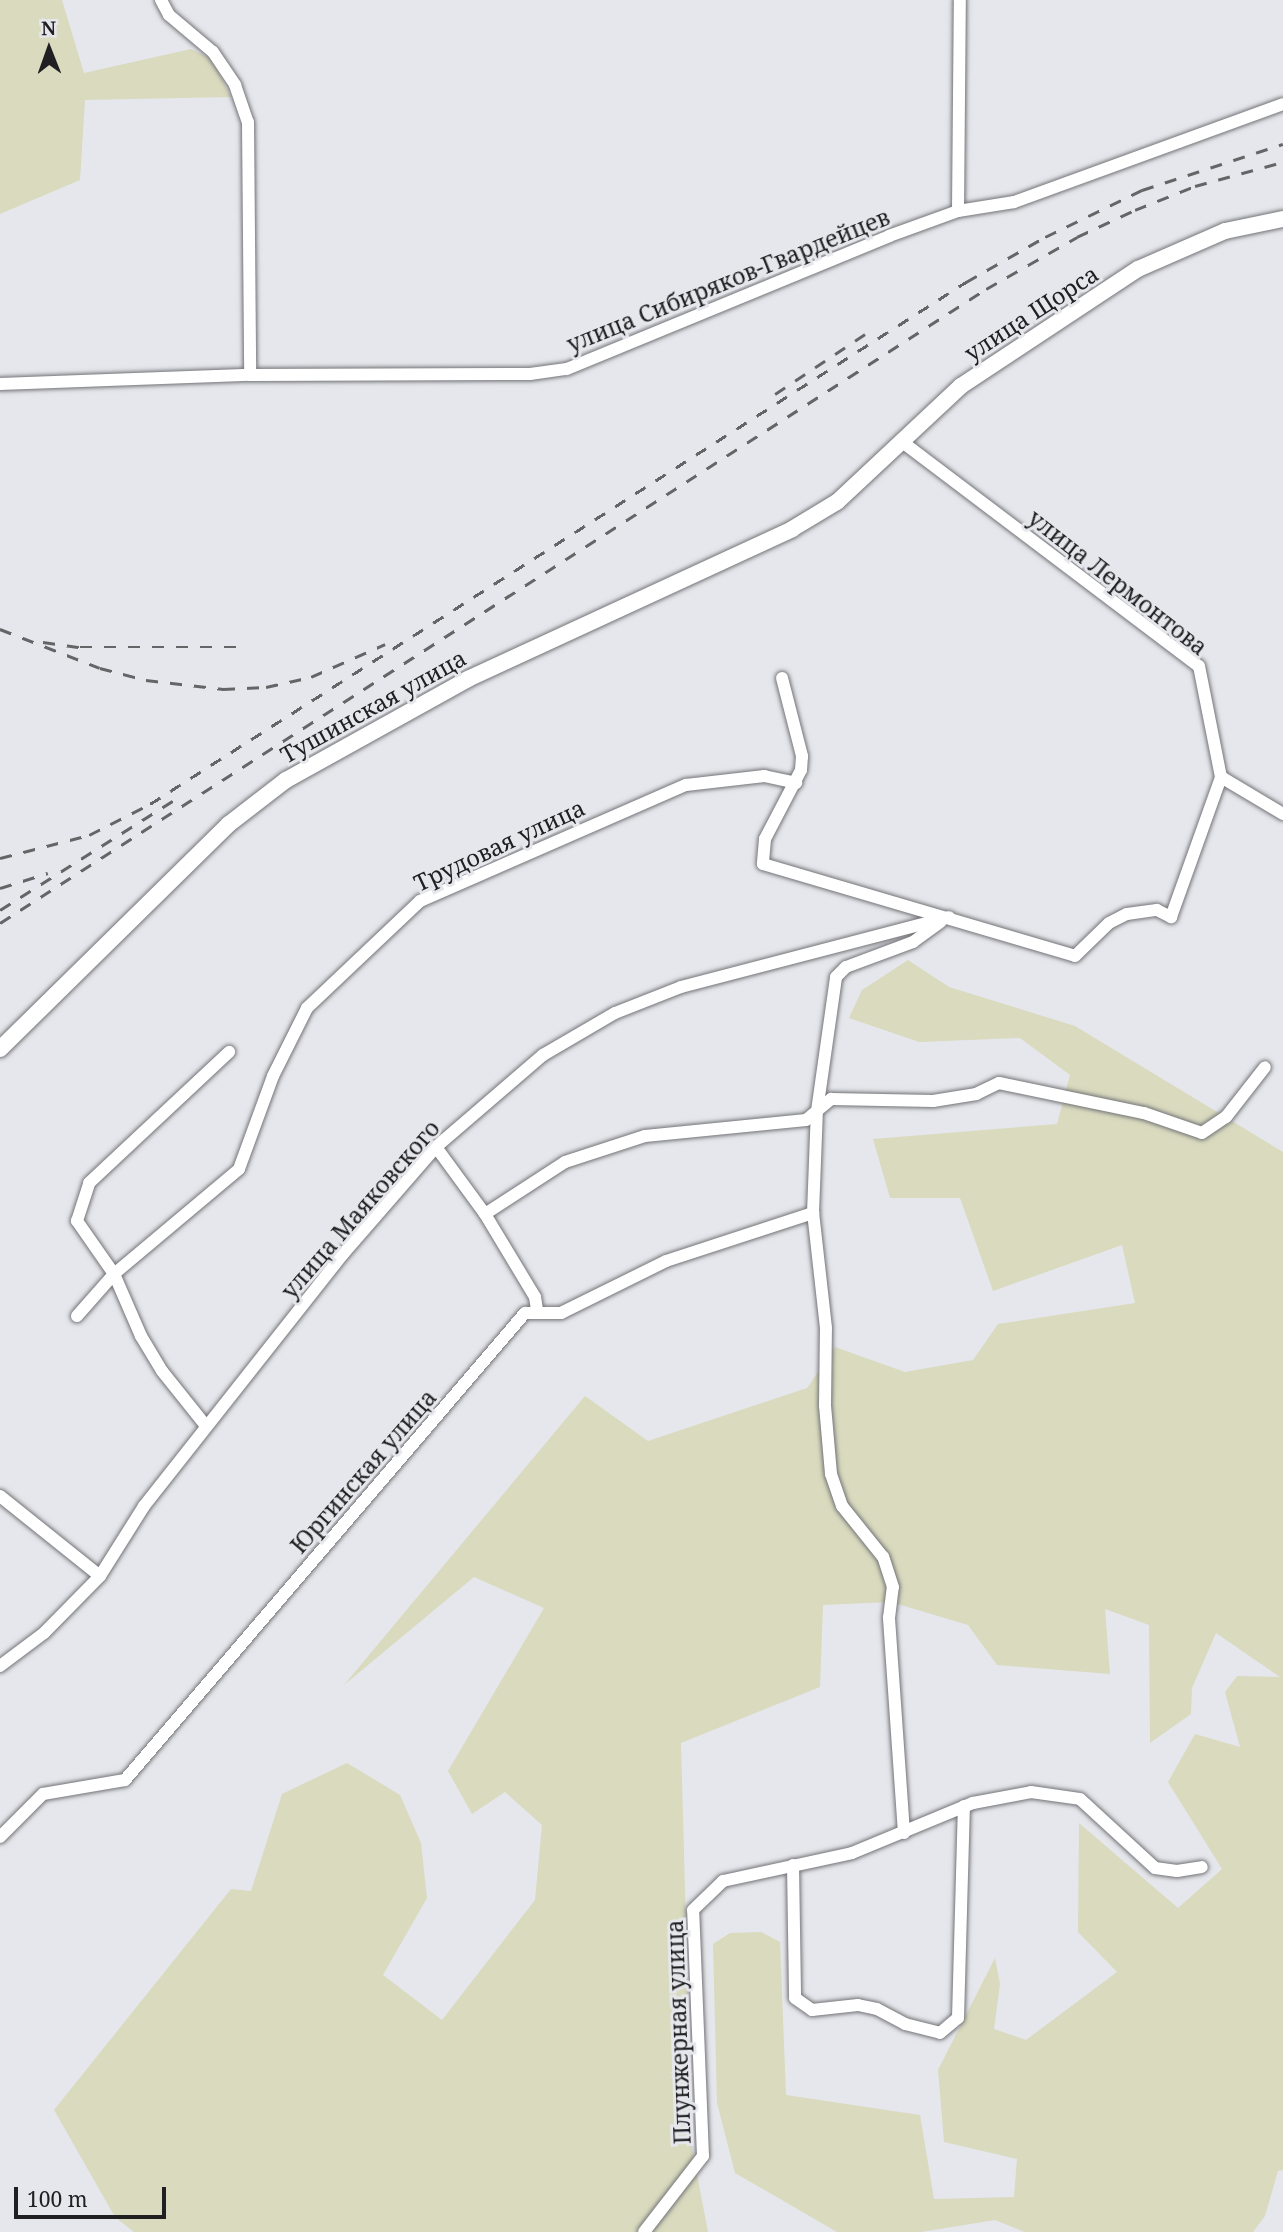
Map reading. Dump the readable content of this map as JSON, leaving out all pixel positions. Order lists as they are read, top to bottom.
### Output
{
  "streets": {
    "main road": ["улица Щорса", "Тушинская улица"],
    "street": [
      "улица Сибиряков-Гвардейцев",
      "улица Лермонтова",
      "Трудовая улица",
      "улица Маяковского",
      "Юргинская улица",
      "Плунжерная улица"
    ]
  },
  "crossings": [
    ["улица Щорса", "улица Лермонтова"],
    ["улица Щорса", "Тушинская улица"]
  ],
  "scale_bar": "100 m",
  "north": "top"
}
